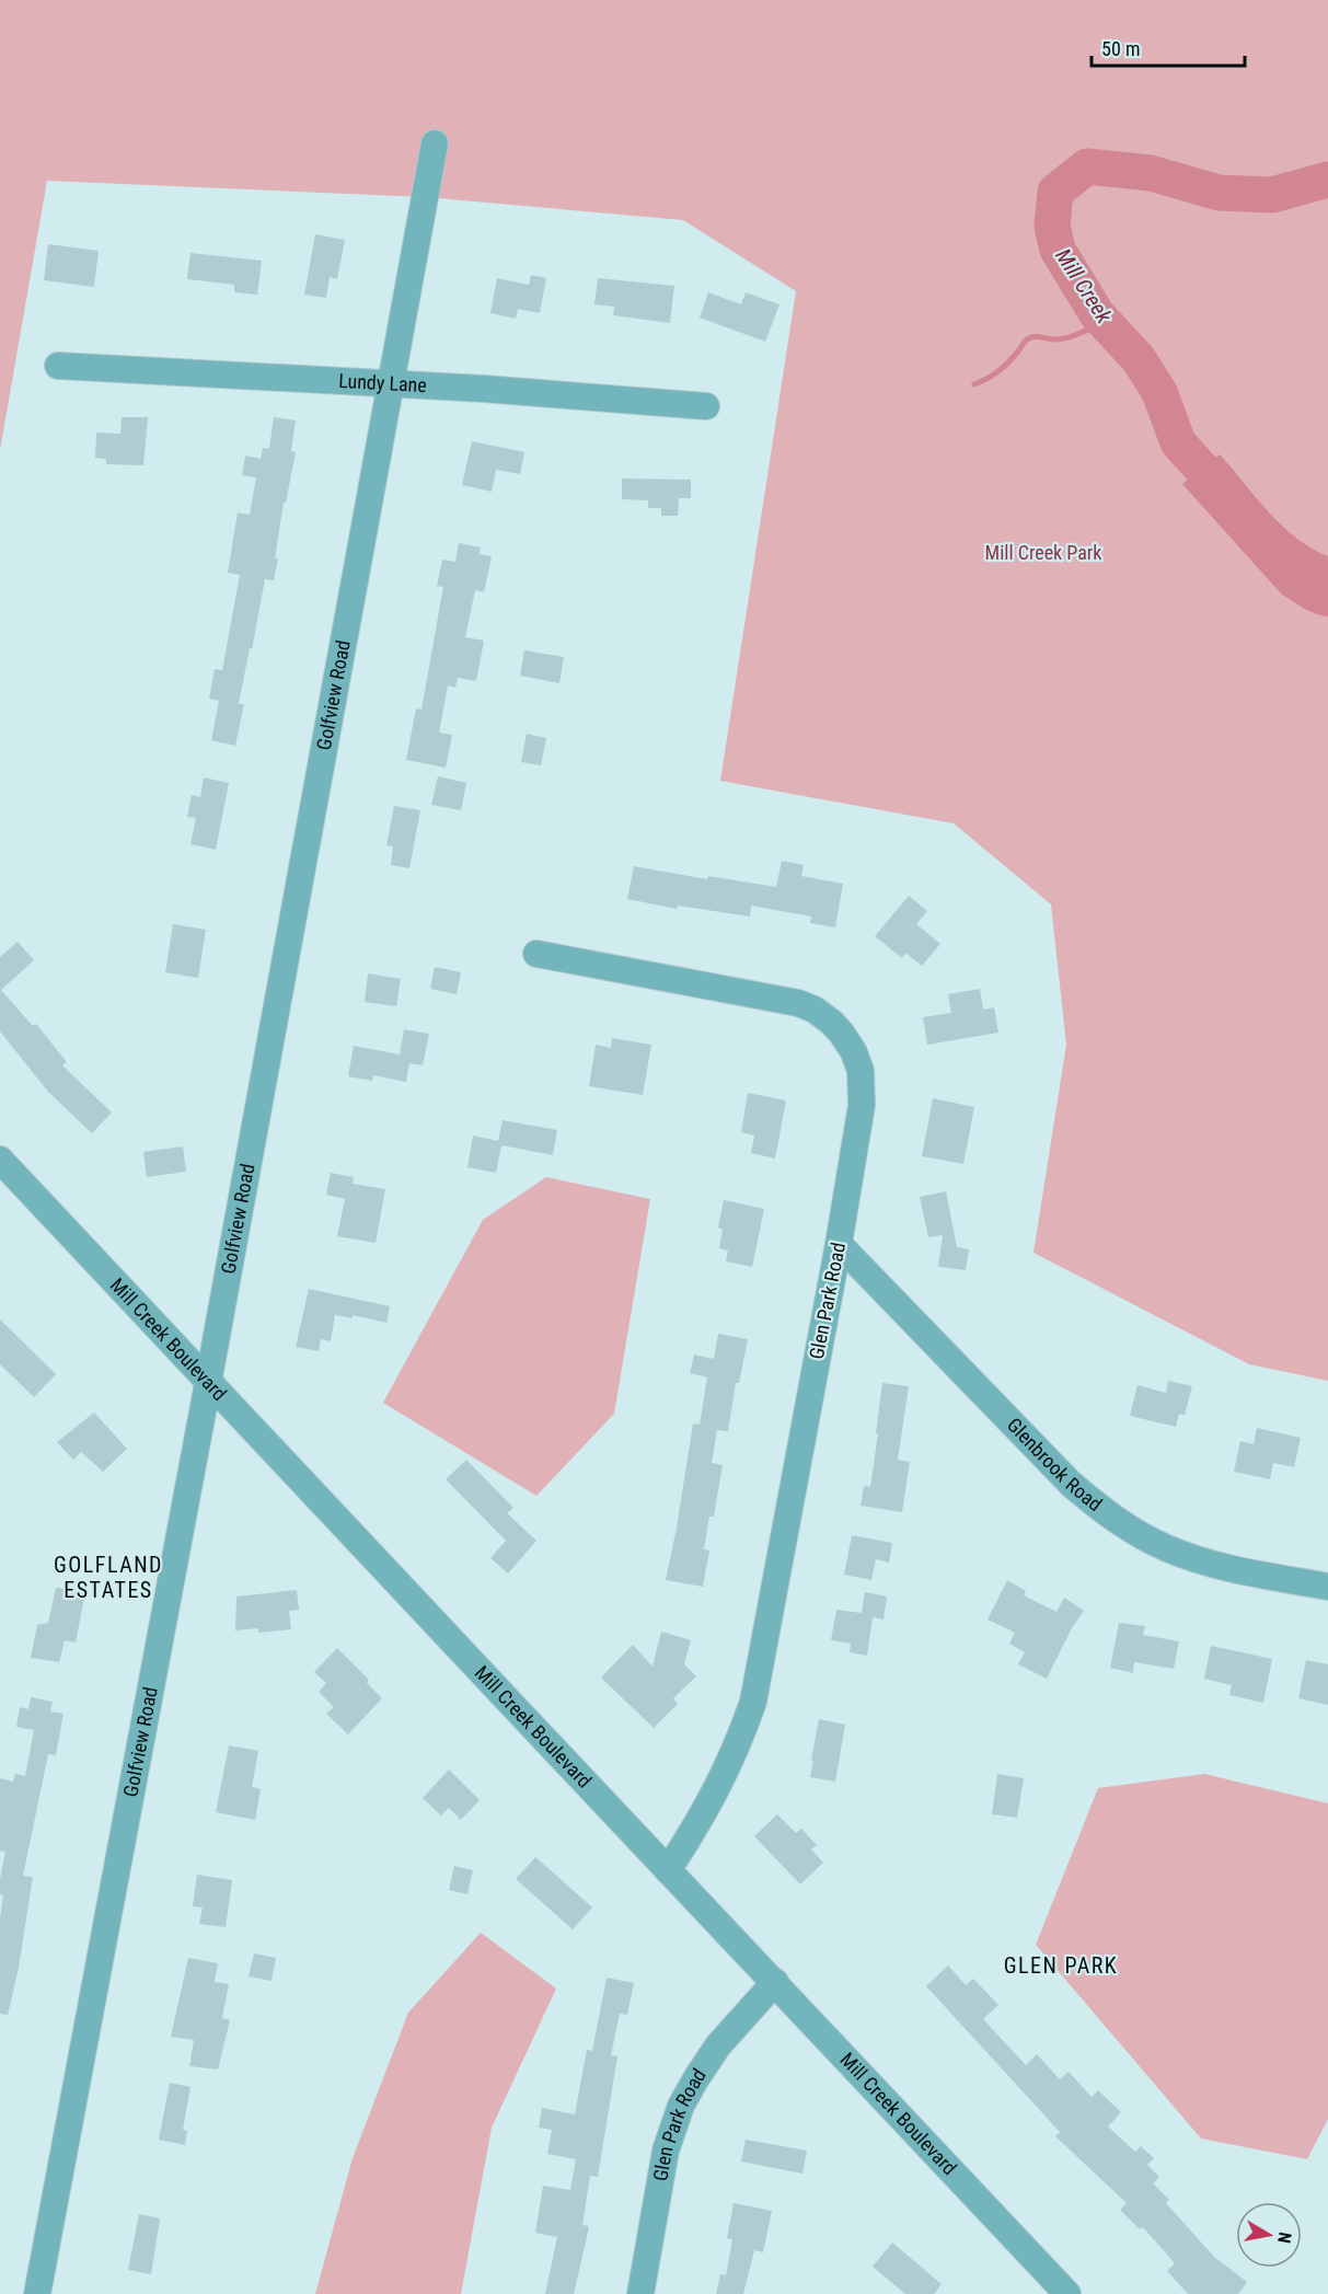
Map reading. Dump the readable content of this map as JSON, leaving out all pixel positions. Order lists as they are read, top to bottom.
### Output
{
  "streets": {
    "street": [
      "Lundy Lane",
      "Golfview Road",
      "Glen Park Road",
      "Mill Creek Boulevard",
      "Glenbrook Road"
    ]
  },
  "crossings": [
    ["Lundy Lane", "Golfview Road"],
    ["Golfview Road", "Mill Creek Boulevard"],
    ["Glen Park Road", "Mill Creek Boulevard"],
    ["Glen Park Road", "Glenbrook Road"]
  ],
  "districts": ["GOLFLAND ESTATES", "GLEN PARK"],
  "water": ["Mill Creek"],
  "parks": ["Mill Creek Park"],
  "scale_bar": "50 m",
  "north": "right"
}
